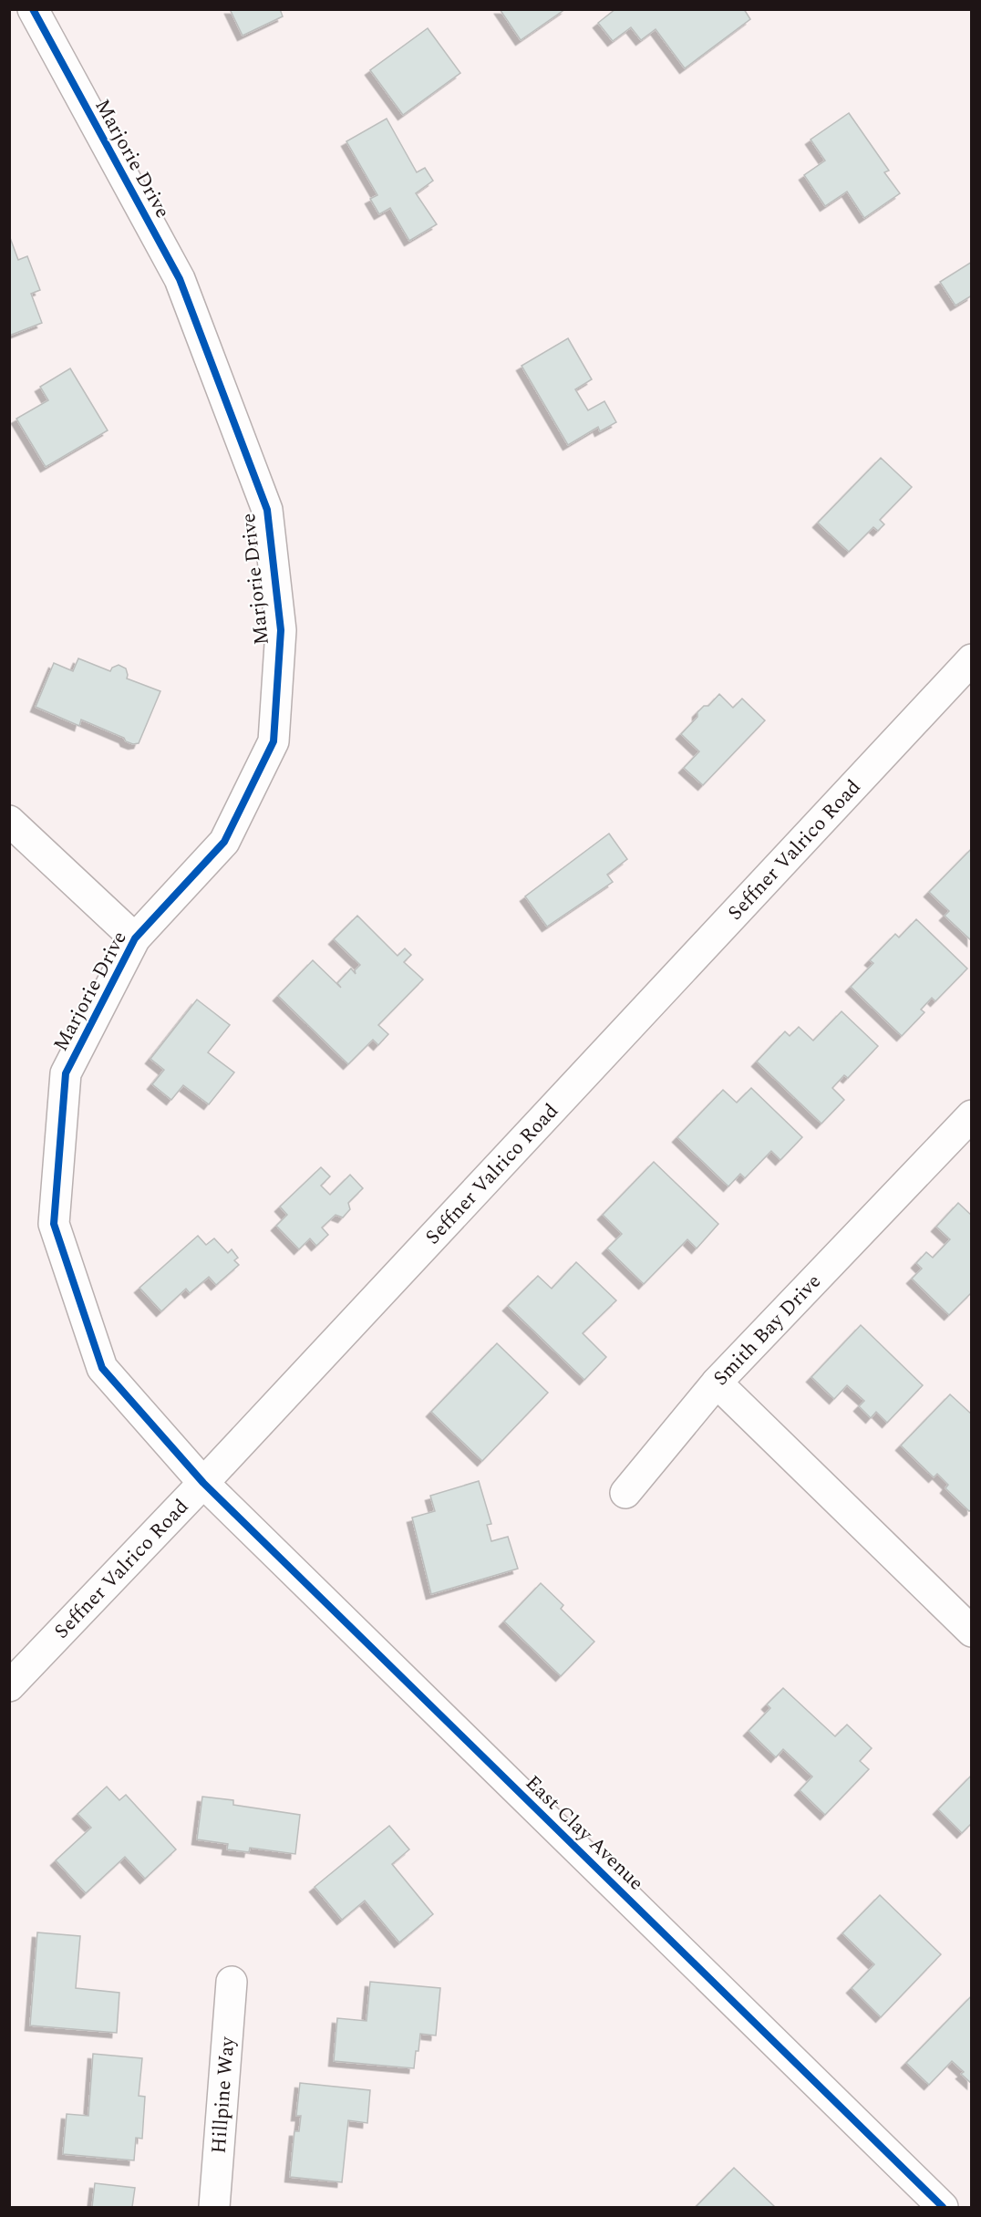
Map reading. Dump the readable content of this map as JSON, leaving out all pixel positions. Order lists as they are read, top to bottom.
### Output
{
  "streets": {
    "street": [
      "Marjorie Drive",
      "Seffner Valrico Road",
      "Smith Bay Drive",
      "East Clay Avenue",
      "Hillpine Way"
    ]
  },
  "crossings": [
    ["Marjorie Drive", "Seffner Valrico Road"],
    ["Marjorie Drive", "East Clay Avenue"],
    ["Seffner Valrico Road", "East Clay Avenue"]
  ]
}
